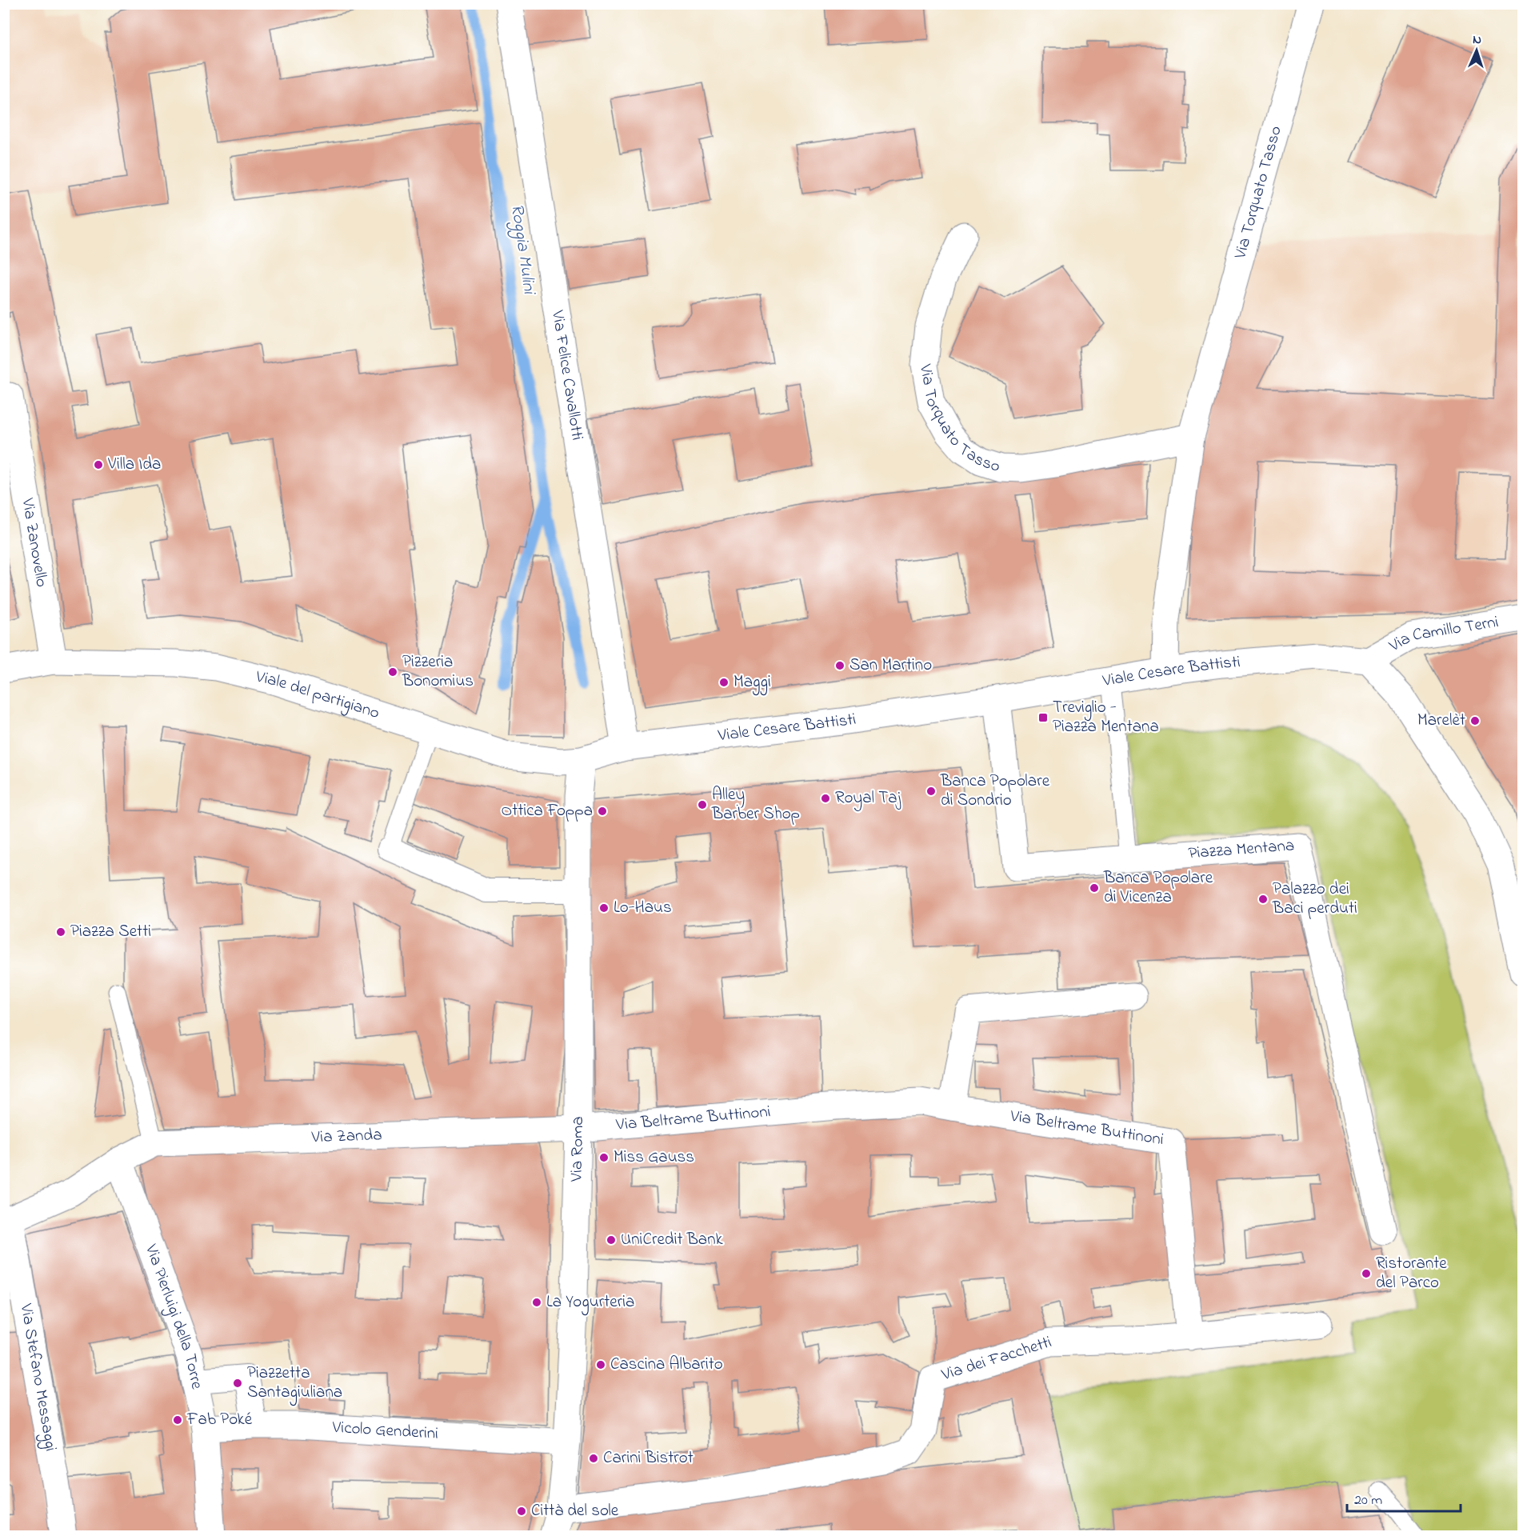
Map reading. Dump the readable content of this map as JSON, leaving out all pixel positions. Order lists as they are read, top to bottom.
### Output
{
  "streets": {
    "street": [
      "Via Torquato Tasso",
      "Via Felice Cavallotti",
      "Via Zanovello",
      "Via Camillo Terni",
      "Viale Cesare Battisti",
      "Viale del partigiano",
      "Piazza Mentana",
      "Via Beltrame Buttinoni",
      "Via Zanda",
      "Via Roma",
      "Via Pierluigi della Torre",
      "Via dei Facchetti",
      "Via Stefano Messaggi",
      "Vicolo Genderini"
    ]
  },
  "crossings": [
    ["Via Torquato Tasso", "Viale Cesare Battisti"],
    ["Via Felice Cavallotti", "Viale Cesare Battisti"],
    ["Via Felice Cavallotti", "Viale del partigiano"],
    ["Via Zanovello", "Viale del partigiano"],
    ["Via Camillo Terni", "Viale Cesare Battisti"],
    ["Viale Cesare Battisti", "Viale del partigiano"],
    ["Viale Cesare Battisti", "Piazza Mentana"],
    ["Viale del partigiano", "Via Roma"],
    ["Via Beltrame Buttinoni", "Via Zanda"],
    ["Via Beltrame Buttinoni", "Via Roma"],
    ["Via Beltrame Buttinoni", "Via dei Facchetti"],
    ["Via Zanda", "Via Roma"],
    ["Via Zanda", "Via Pierluigi della Torre"],
    ["Via Zanda", "Via Stefano Messaggi"],
    ["Via Roma", "Via dei Facchetti"],
    ["Via Roma", "Vicolo Genderini"],
    ["Via Pierluigi della Torre", "Vicolo Genderini"]
  ],
  "water": ["Roggia Mulini"],
  "places": {
    "other": [
      "Villa Ida",
      "San Martino",
      "Pizzeria Bonomius",
      "Maggi",
      "Marelèt",
      "Banca Popolare di Sondrio",
      "Royal Taj",
      "Alley Barber Shop",
      "Ottica Foppa",
      "Banca Popolare di Vicenza",
      "Palazzo dei Baci perduti",
      "Lo-Haus",
      "Piazza Setti",
      "Miss Gauss",
      "UniCredit Bank",
      "Ristorante del Parco",
      "La Yogurteria",
      "Cascina Albarito",
      "Piazzetta Santagiuliana",
      "Fab Poké",
      "Carini Bistrot",
      "Città del sole"
    ],
    "transit": ["Treviglio - Piazza Mentana"]
  },
  "scale_bar": "20 m",
  "north": "top"
}
